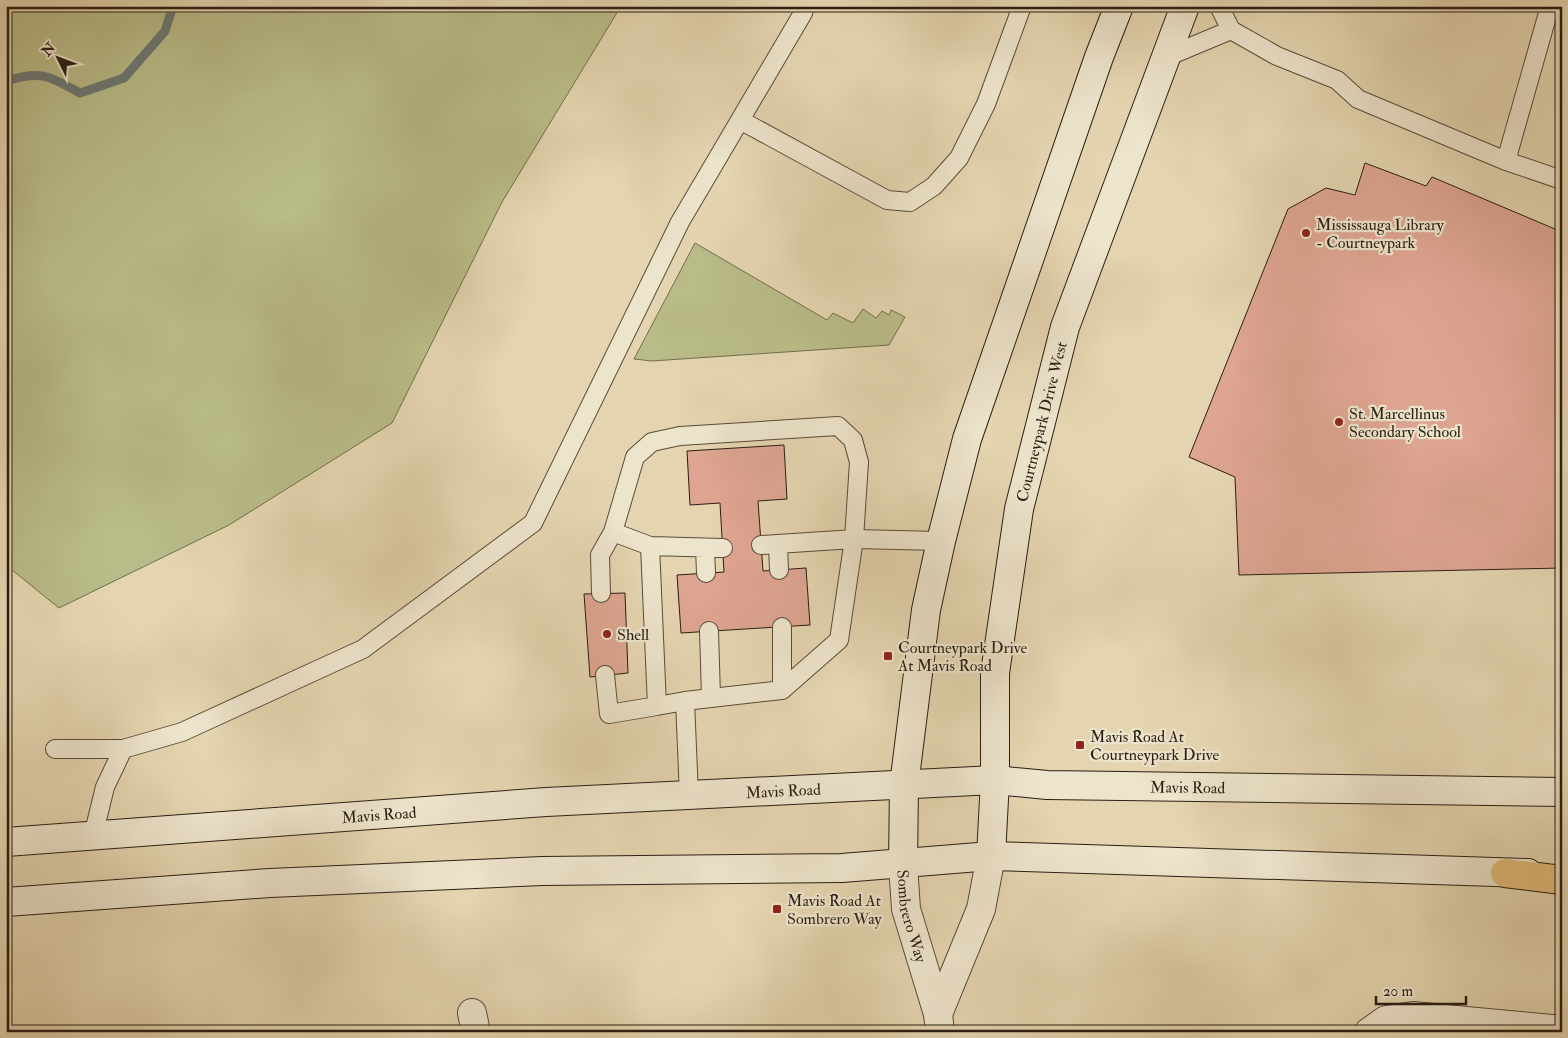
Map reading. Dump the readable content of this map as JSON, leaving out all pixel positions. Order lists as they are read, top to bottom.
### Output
{
  "streets": {
    "main road": ["Courtneypark Drive West", "Mavis Road", "Sombrero Way"]
  },
  "crossings": [
    ["Courtneypark Drive West", "Mavis Road"],
    ["Courtneypark Drive West", "Sombrero Way"],
    ["Mavis Road", "Sombrero Way"]
  ],
  "places": {
    "other": ["Mississauga Library - Courtneypark", "St. Marcellinus Secondary School", "Shell"],
    "transit": ["Courtneypark Drive At Mavis Road", "Mavis Road At Courtneypark Drive", "Mavis Road At Sombrero Way"]
  },
  "scale_bar": "20 m",
  "north": "top left"
}
